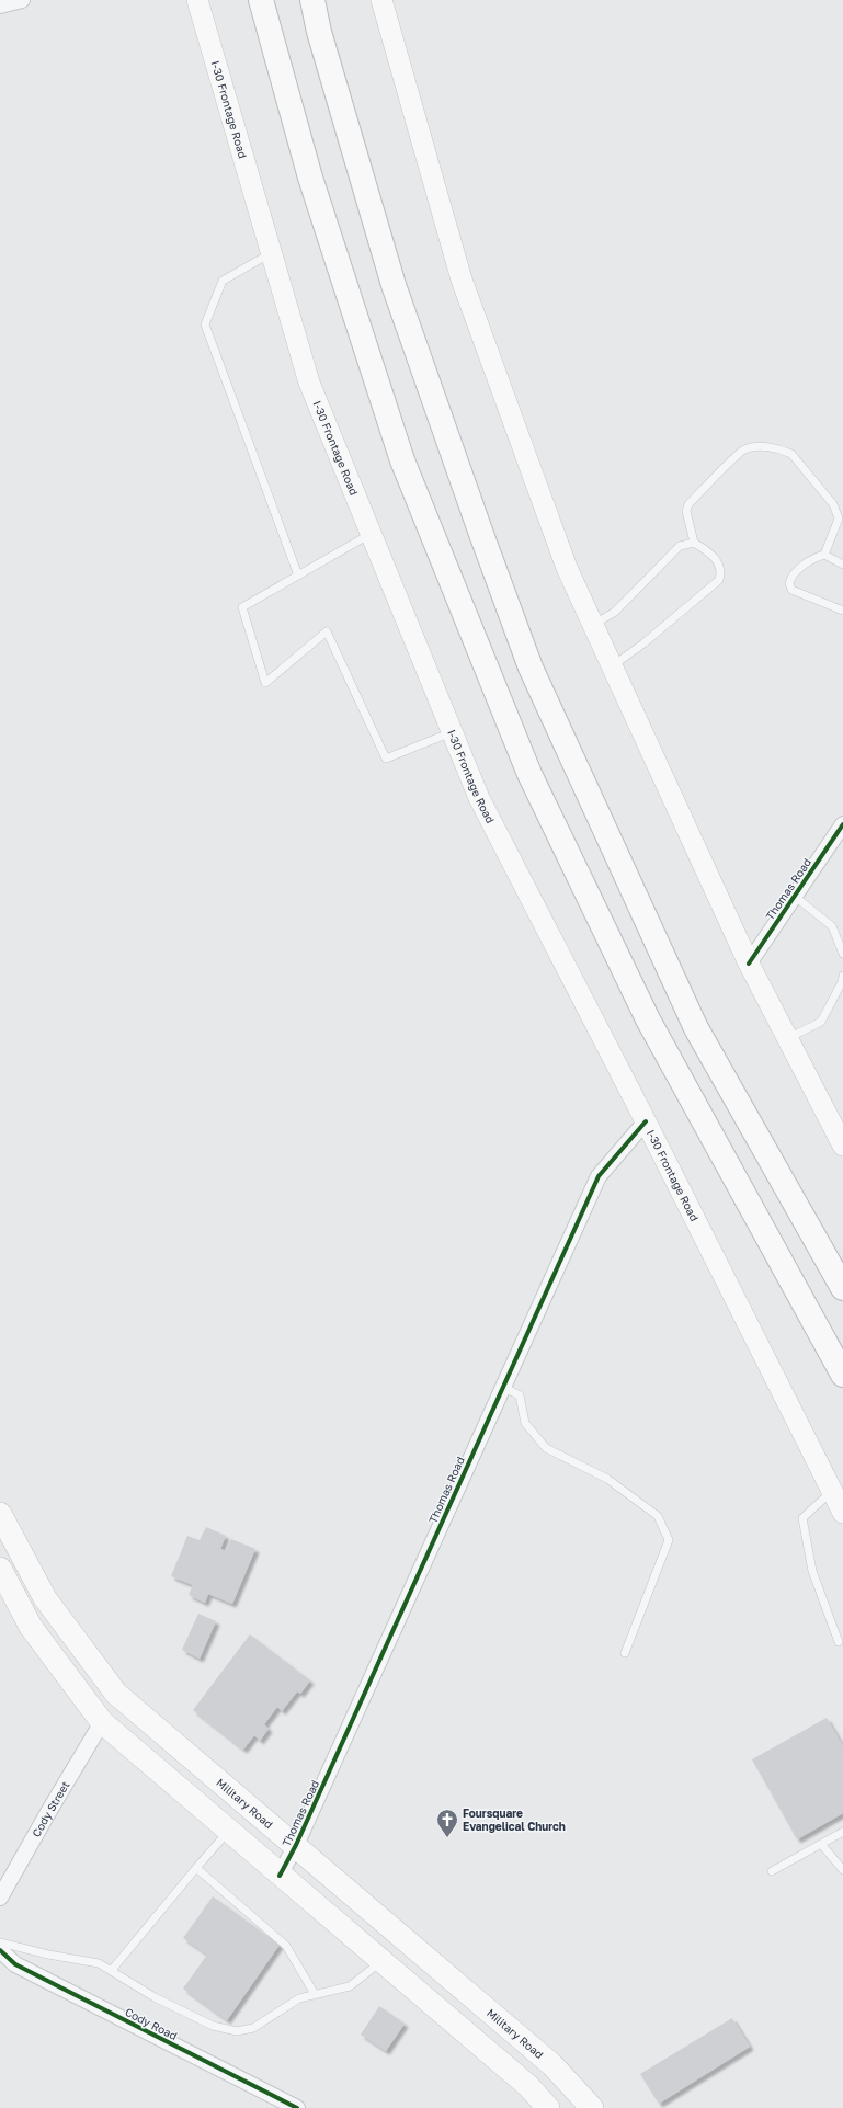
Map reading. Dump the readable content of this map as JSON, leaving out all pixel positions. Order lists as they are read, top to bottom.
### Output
{
  "streets": {
    "main road": ["I-30 Frontage Road", "Military Road"],
    "street": ["Thomas Road", "Cody Street", "Cody Road"]
  },
  "crossings": [
    ["I-30 Frontage Road", "Thomas Road"],
    ["Thomas Road", "Military Road"]
  ],
  "places": {
    "church": ["Foursquare Evangelical Church"]
  }
}
